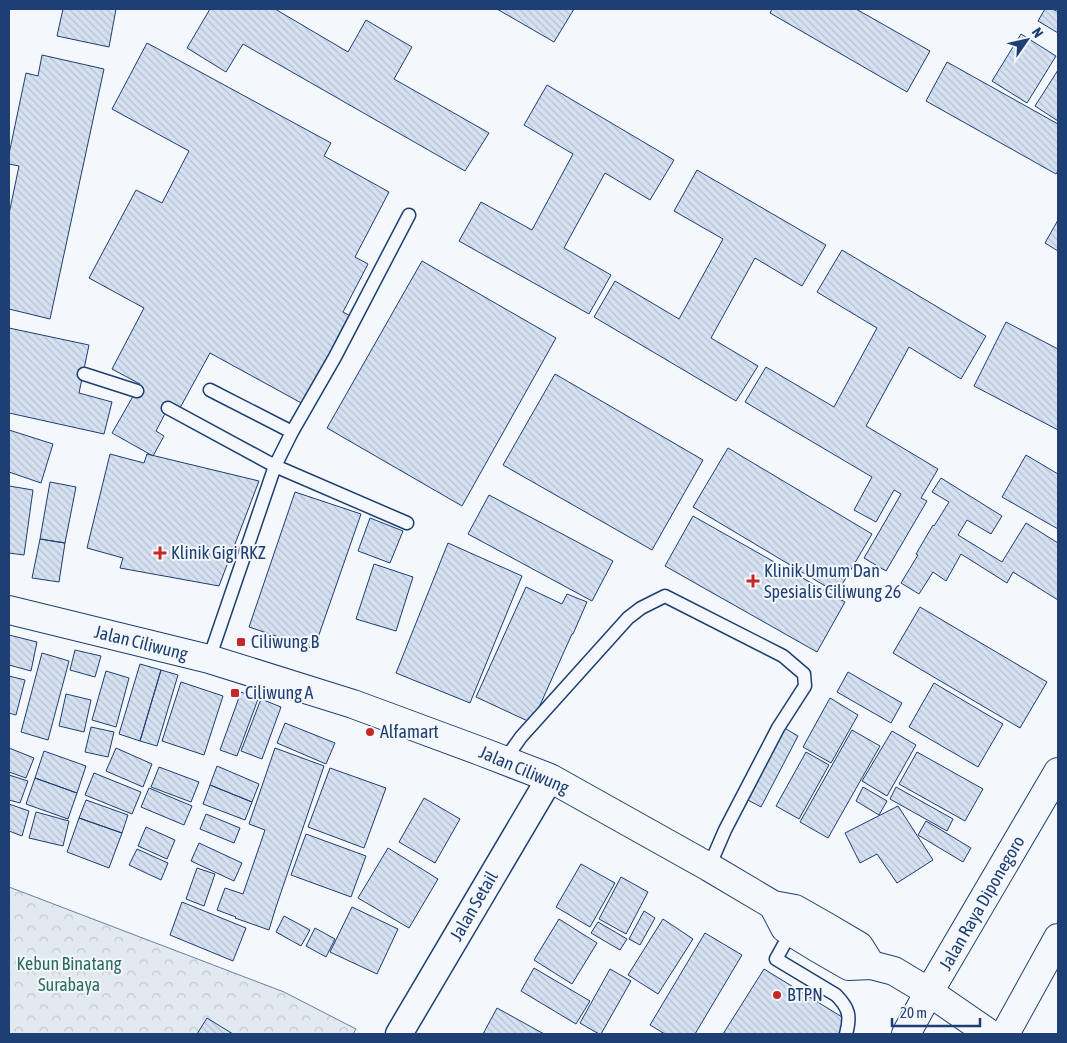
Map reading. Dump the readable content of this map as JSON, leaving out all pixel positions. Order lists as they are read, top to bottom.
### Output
{
  "streets": {
    "main road": ["Jalan Ciliwung", "Jalan Raya Diponegoro"],
    "street": ["Jalan Setail"]
  },
  "crossings": [
    ["Jalan Ciliwung", "Jalan Setail"]
  ],
  "parks": ["Kebun Binatang Surabaya"],
  "places": {
    "health": ["Klinik Gigi RKZ", "Klinik Umum Dan Spesialis Ciliwung 26"],
    "transit": ["Ciliwung B", "Ciliwung A"],
    "other": ["Alfamart", "BTPN"]
  },
  "scale_bar": "20 m",
  "north": "top right"
}
